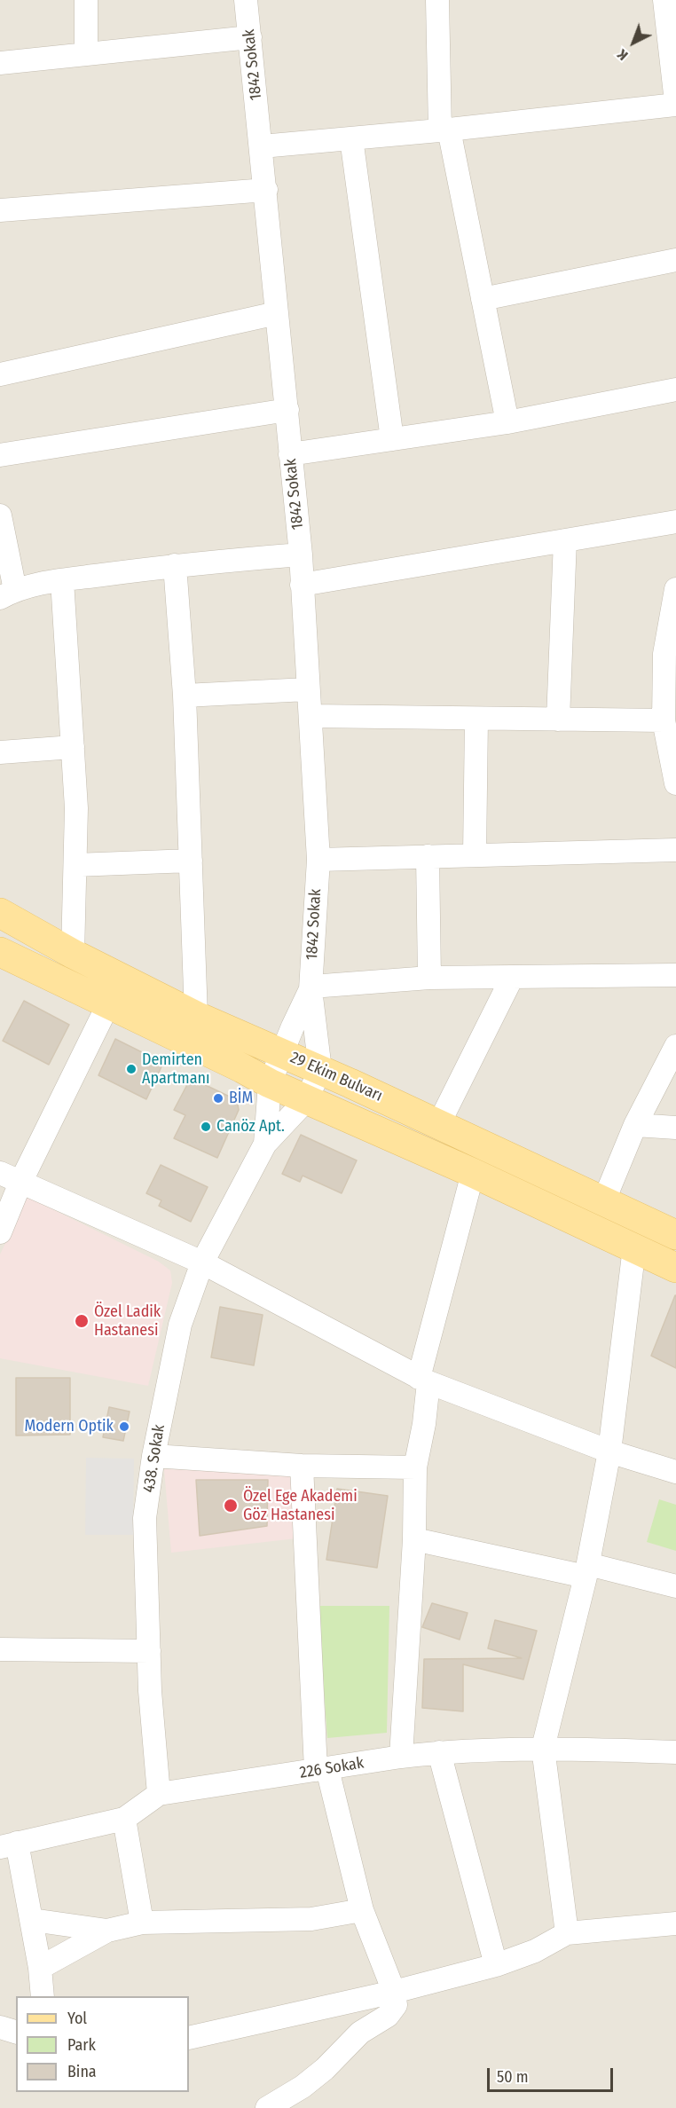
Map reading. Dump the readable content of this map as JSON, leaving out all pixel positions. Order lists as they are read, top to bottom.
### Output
{
  "streets": {
    "main road": ["29 Ekim Bulvarı"],
    "street": ["1842 Sokak", "438. Sokak", "226 Sokak"]
  },
  "crossings": [
    ["438. Sokak", "226 Sokak"]
  ],
  "places": [
    "Demirten Apartmanı",
    "BİM",
    "Canöz Apt.",
    "Özel Ladik Hastanesi",
    "Modern Optik",
    "Özel Ege Akademi Göz Hastanesi"
  ],
  "legend": ["Yol", "Park", "Bina"],
  "scale_bar": "50 m",
  "north": "bottom left"
}
